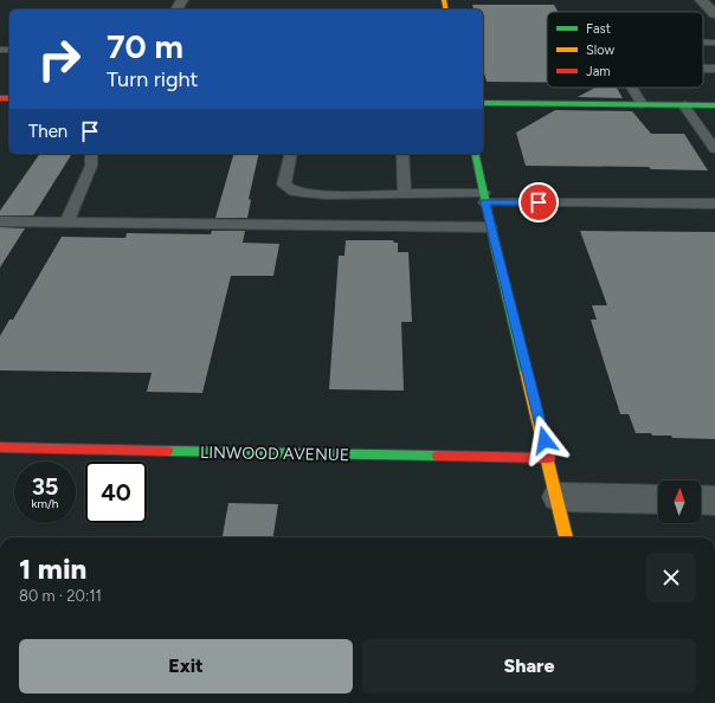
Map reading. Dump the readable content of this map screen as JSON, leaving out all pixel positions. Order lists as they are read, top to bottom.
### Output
{
  "streets": {
    "street": ["LINWOOD AVENUE"]
  },
  "legend": ["Fast", "Slow", "Jam"],
  "north": "top",
  "page": {
    "turn": ["70 m", "Turn right"],
    "then": "Then",
    "speed": "35 km/h",
    "limit": "40",
    "heading": ["1 min", "80 m · 20:11"],
    "buttons": ["Exit", "Share"]
  }
}
